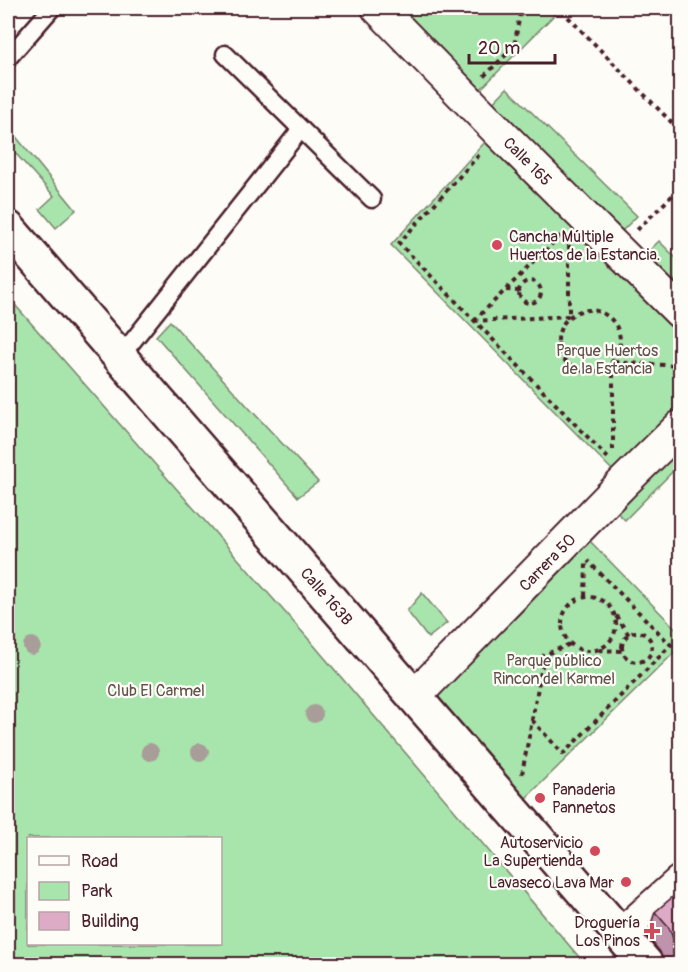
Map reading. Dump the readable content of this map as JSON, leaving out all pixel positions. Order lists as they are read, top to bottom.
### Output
{
  "streets": {
    "street": ["Calle 165", "Carrera 50", "Calle 163B"]
  },
  "crossings": [
    ["Carrera 50", "Calle 163B"]
  ],
  "parks": ["Parque Huertos de la Estancia", "Parque público Rincon del Karmel", "Club El Carmel"],
  "places": {
    "other": [
      "Cancha Múltiple Huertos de la Estancia.",
      "Panaderia Pannetos",
      "Autoservicio La Supertienda",
      "Lavaseco Lava Mar"
    ],
    "health": ["Droguería Los Pinos"]
  },
  "legend": ["Road", "Park", "Building"],
  "scale_bar": "20 m"
}
